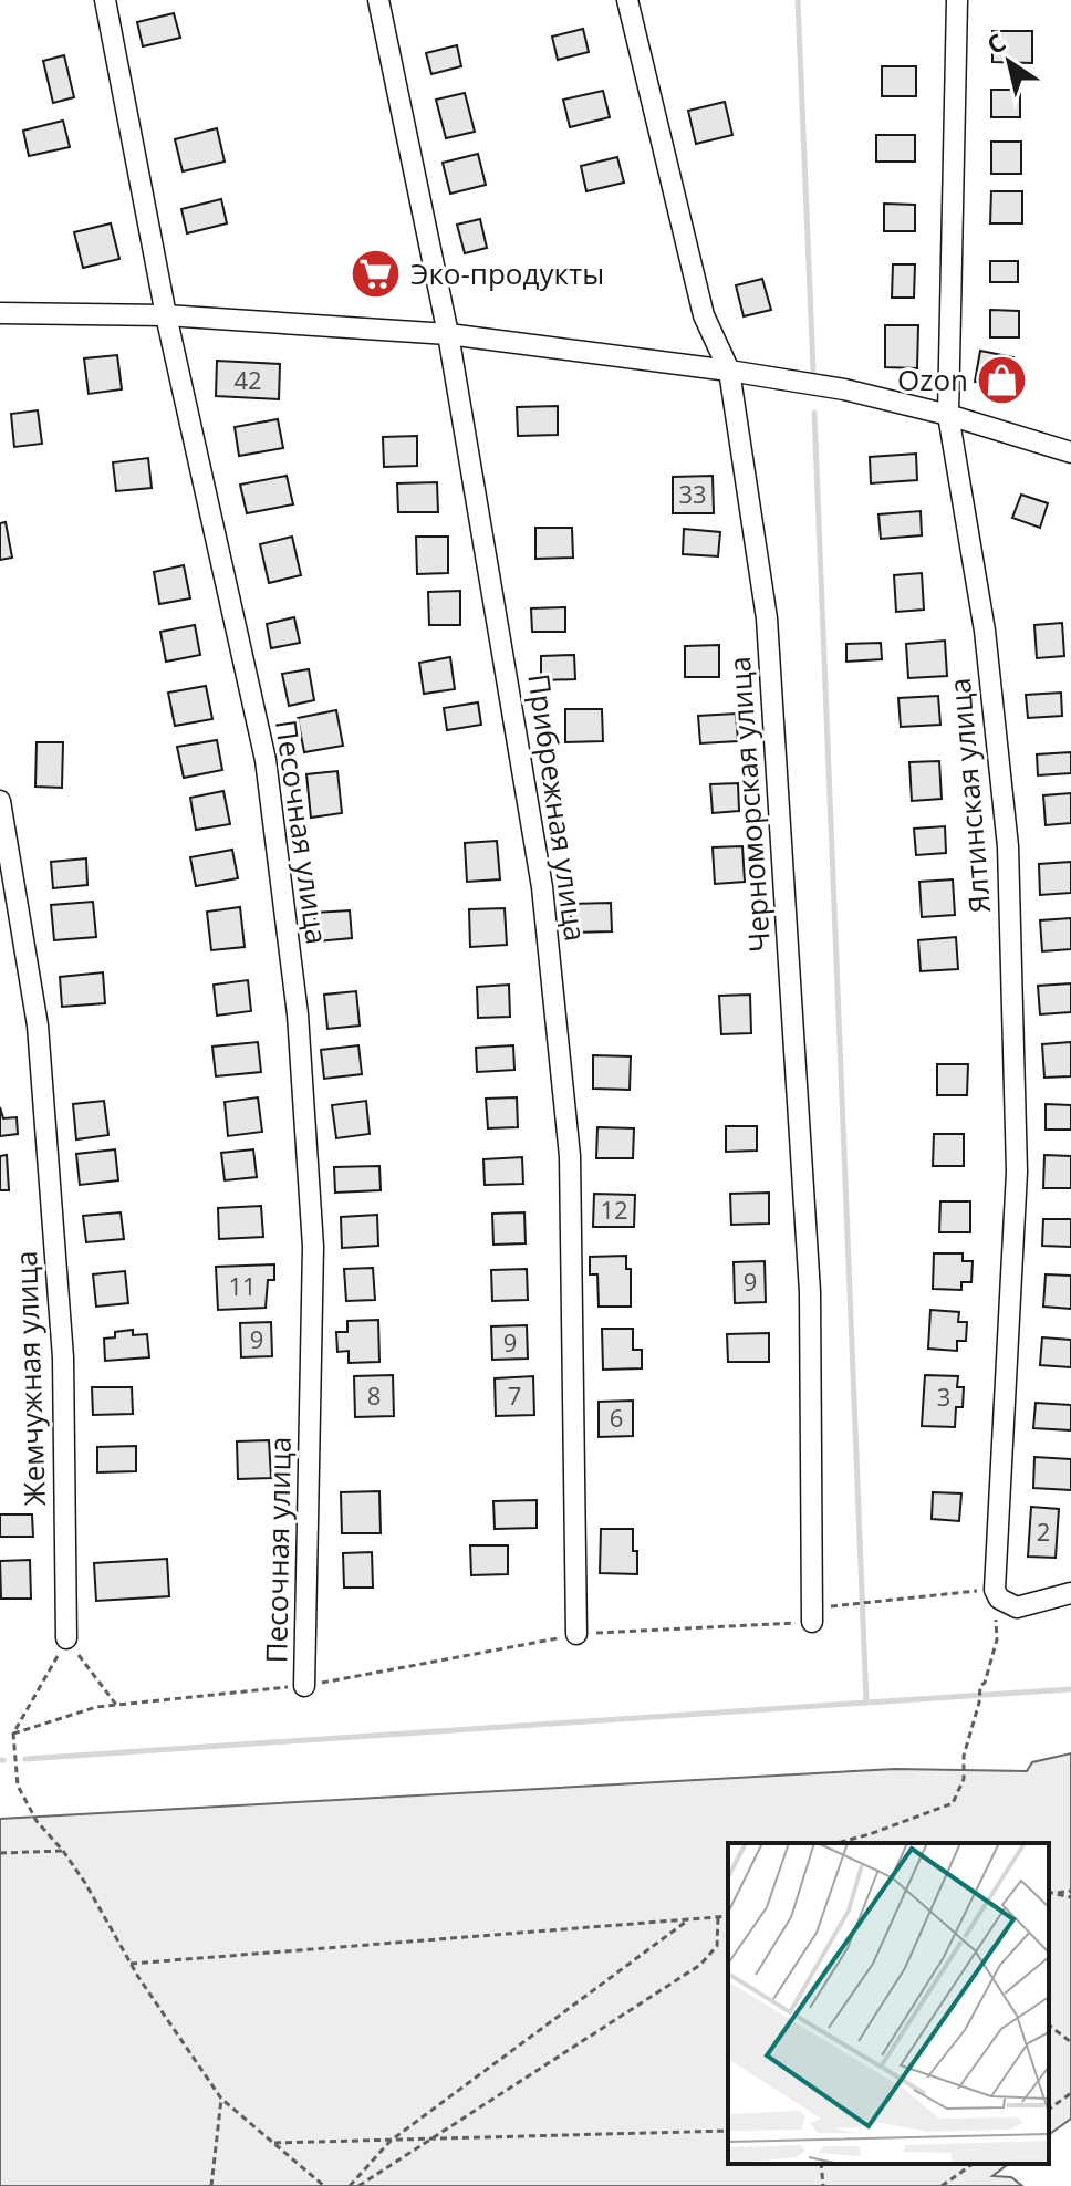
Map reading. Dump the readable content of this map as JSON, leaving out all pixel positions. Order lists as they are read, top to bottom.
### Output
{
  "streets": {
    "street": [
      "Ялтинская улица",
      "Черноморская улица",
      "Прибрежная улица",
      "Песочная улица",
      "Жемчужная улица"
    ]
  },
  "places": {
    "supermarket": ["Эко-продукты"],
    "shop": ["Ozon"]
  },
  "house_numbers": [
    "42",
    "33",
    "12",
    "9",
    "11",
    "9",
    "9",
    "8",
    "7",
    "3",
    "6",
    "2"
  ],
  "north": "top left"
}
